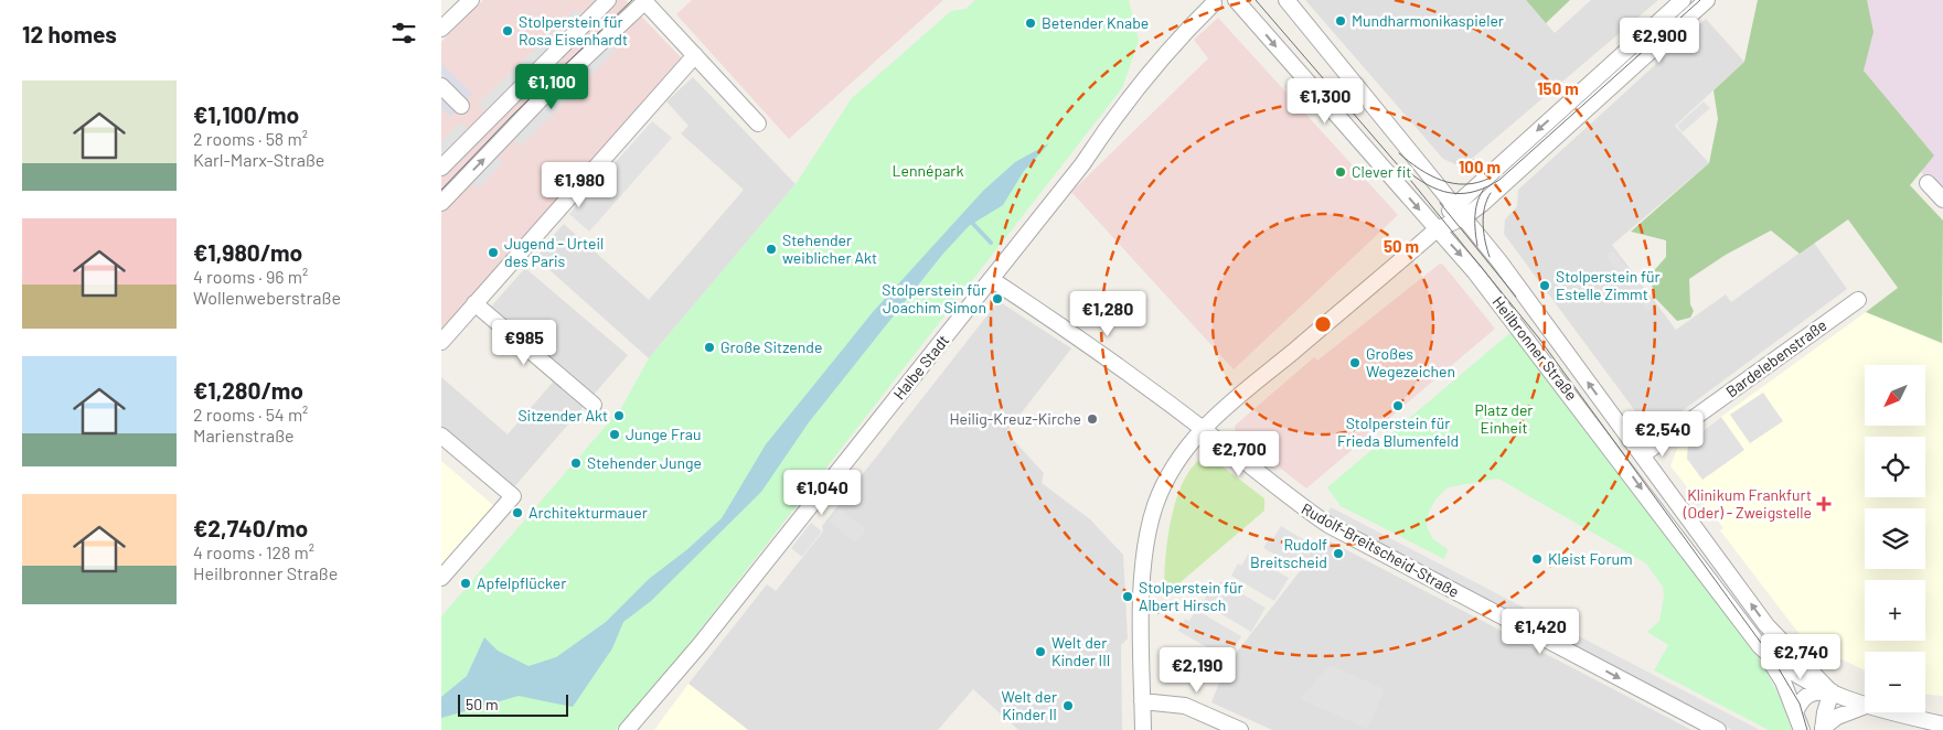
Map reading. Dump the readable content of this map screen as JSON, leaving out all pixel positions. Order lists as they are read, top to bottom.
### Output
{
  "streets": {
    "street": [
      "Heilbronner Straße",
      "Bardelebenstraße",
      "Halbe Stadt",
      "Rudolf-Breitscheid-Straße"
    ]
  },
  "crossings": [
    ["Heilbronner Straße", "Bardelebenstraße"],
    ["Halbe Stadt", "Rudolf-Breitscheid-Straße"]
  ],
  "one_way": ["Rudolf-Breitscheid-Straße"],
  "parks": ["Lennépark", "Platz der Einheit"],
  "places": {
    "other": [
      "Mundharmonikaspieler",
      "Betender Knabe",
      "Stolperstein für Rosa Eisenhardt",
      "Clever fit",
      "Stehender weiblicher Akt",
      "Jugend - Urteil des Paris",
      "Stolperstein für Estelle Zimmt",
      "Stolperstein für Joachim Simon",
      "Große Sitzende",
      "Großes Wegezeichen",
      "Stolperstein für Frieda Blumenfeld",
      "Sitzender Akt",
      "Heilig-Kreuz-Kirche",
      "Junge Frau",
      "Stehender Junge",
      "Architekturmauer",
      "Rudolf Breitscheid",
      "Kleist Forum",
      "Apfelpflücker",
      "Stolperstein für Albert Hirsch",
      "Welt der Kinder III",
      "Welt der Kinder II"
    ],
    "health": ["Klinikum Frankfurt (Oder) - Zweigstelle"]
  },
  "scale_bar": "50 m",
  "north": "bottom left",
  "page": {
    "heading": "12 homes",
    "price": [
      "€2,900",
      "€1,100",
      "€1,300",
      "€1,980",
      "€1,280",
      "€985",
      "€2,540",
      "€2,700",
      "€1,040",
      "€1,420",
      "€2,740",
      "€2,190"
    ],
    "list": [
      {
        "name": "€1,100/mo",
        "note": "2 rooms · 58 m² · Karl-Marx-Straße"
      },
      {
        "name": "€1,980/mo",
        "note": "4 rooms · 96 m² · Wollenweberstraße"
      },
      {
        "name": "€1,280/mo",
        "note": "2 rooms · 54 m² · Marienstraße"
      },
      {
        "name": "€2,740/mo",
        "note": "4 rooms · 128 m² · Heilbronner Straße"
      }
    ],
    "map_buttons": ["+", "−"],
    "scale": "50 m"
  },
  "rings": ["150 m", "100 m", "50 m"]
}
